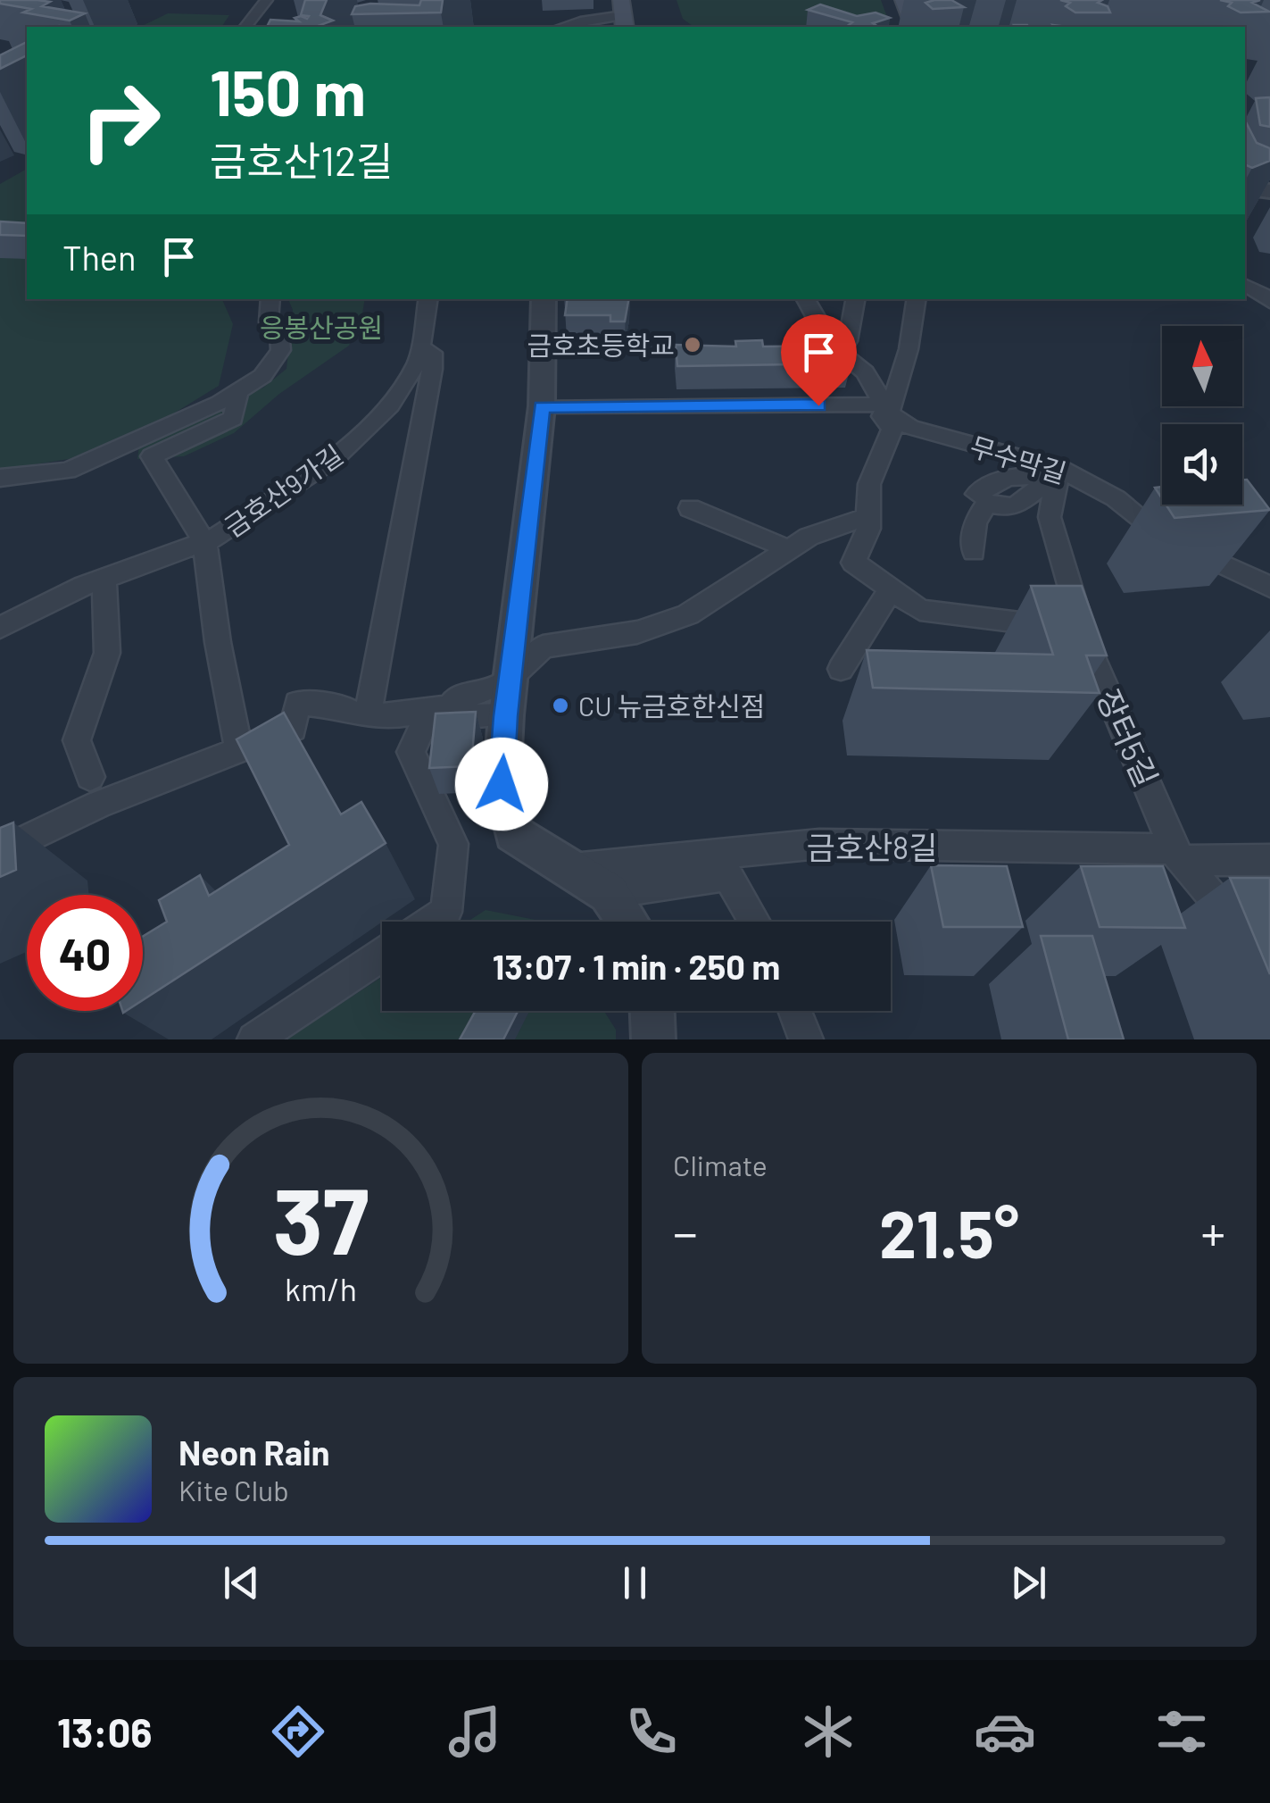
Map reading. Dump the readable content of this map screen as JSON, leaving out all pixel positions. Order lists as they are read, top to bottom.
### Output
{
  "streets": {
    "street": [
      "무수막길",
      "금호산9가길",
      "장터5길",
      "금호산8길"
    ]
  },
  "crossings": [
    ["무수막길", "장터5길"],
    ["장터5길", "금호산8길"]
  ],
  "parks": ["응봉산공원"],
  "places": ["금호초등학교", "CU 뉴금호한신점"],
  "north": "top",
  "page": {
    "turn": ["150 m", "금호산12길"],
    "then": "Then",
    "limit": "40",
    "trip": "13:07 · 1 min · 250 m",
    "tile": "Climate",
    "heat": ["−", "21.5°", "+"],
    "song": ["Neon Rain", "Kite Club"],
    "tabs": "13:06",
    "gauge": ["37", "km/h"]
  }
}
